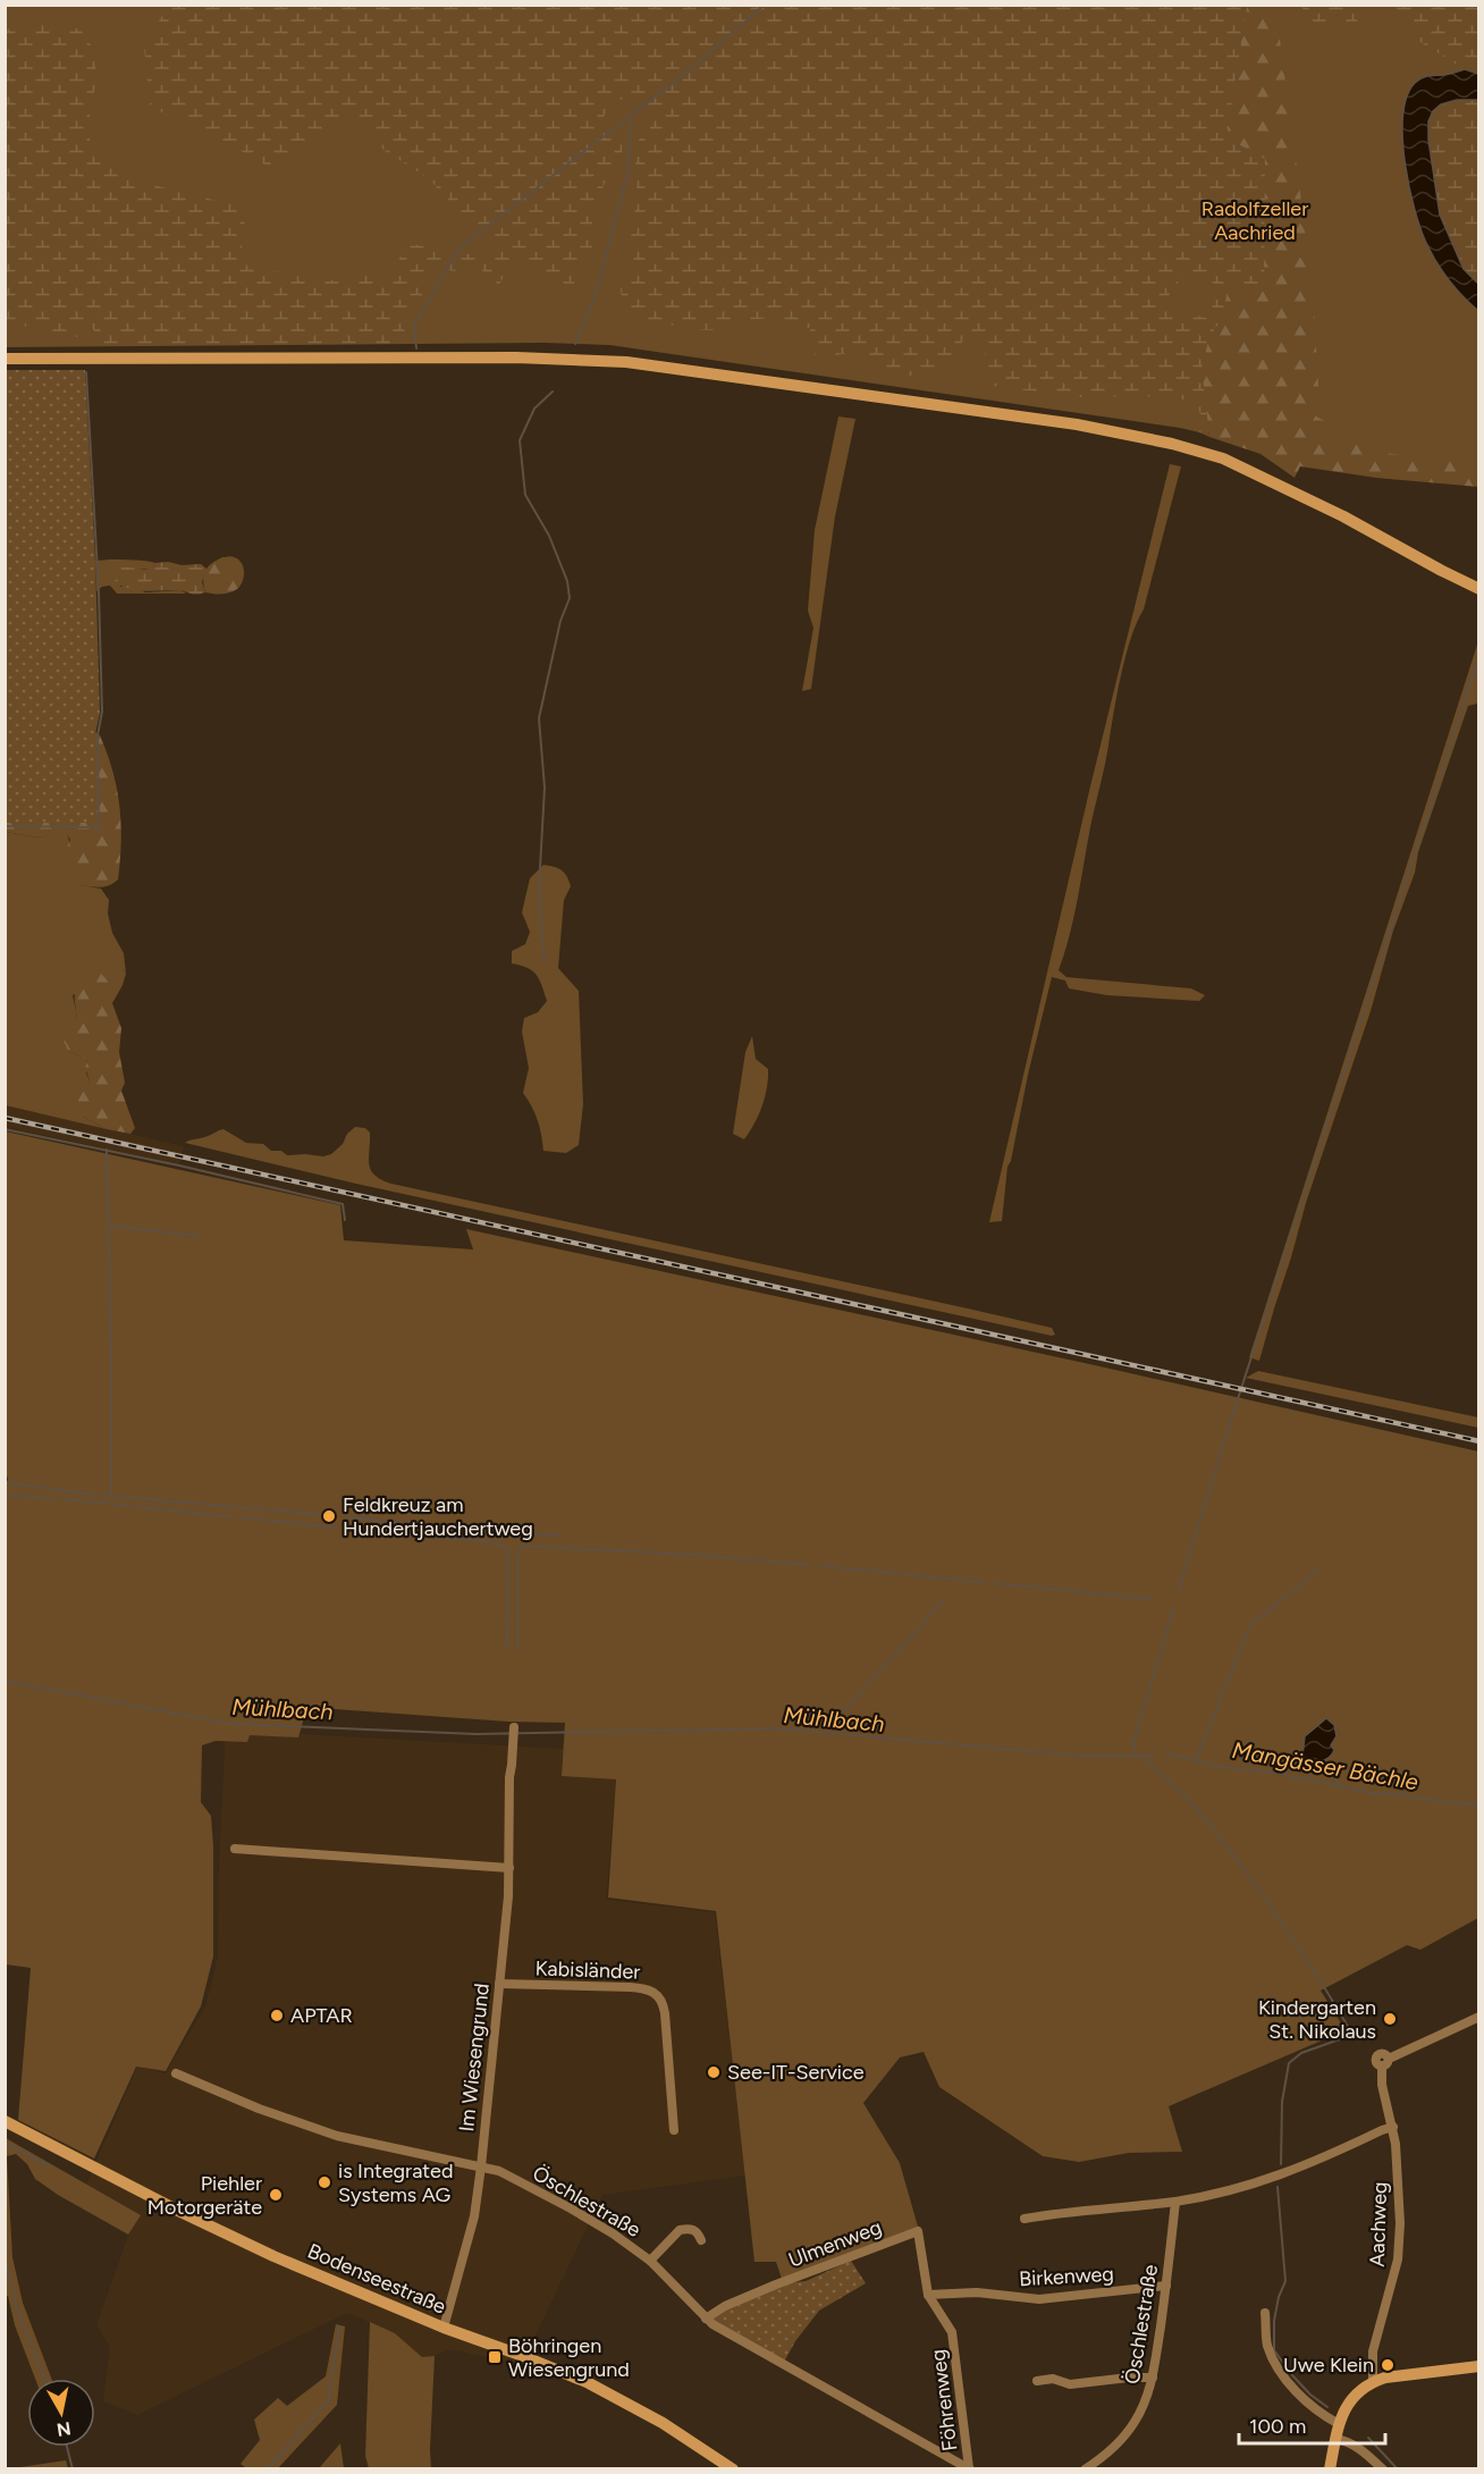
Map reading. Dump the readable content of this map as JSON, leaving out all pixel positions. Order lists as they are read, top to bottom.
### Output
{
  "streets": {
    "main road": ["Bodenseestraße"],
    "street": [
      "Kabisländer",
      "Im Wiesengrund",
      "Öschlestraße",
      "Aachweg",
      "Ulmenweg",
      "Birkenweg",
      "Föhrenweg"
    ]
  },
  "crossings": [
    ["Kabisländer", "Im Wiesengrund"],
    ["Im Wiesengrund", "Öschlestraße"],
    ["Im Wiesengrund", "Bodenseestraße"],
    ["Öschlestraße", "Ulmenweg"],
    ["Öschlestraße", "Birkenweg"],
    ["Öschlestraße", "Föhrenweg"],
    ["Ulmenweg", "Birkenweg"],
    ["Ulmenweg", "Föhrenweg"],
    ["Birkenweg", "Föhrenweg"]
  ],
  "water": ["Mühlbach", "Mangässer Bächle"],
  "parks": ["Radolfzeller Aachried"],
  "places": {
    "other": [
      "Feldkreuz am Hundertjauchertweg",
      "APTAR",
      "Kindergarten St. Nikolaus",
      "See-IT-Service",
      "is Integrated Systems AG",
      "Piehler Motorgeräte",
      "Uwe Klein"
    ],
    "transit": ["Böhringen Wiesengrund"]
  },
  "scale_bar": "100 m",
  "north": "bottom"
}
